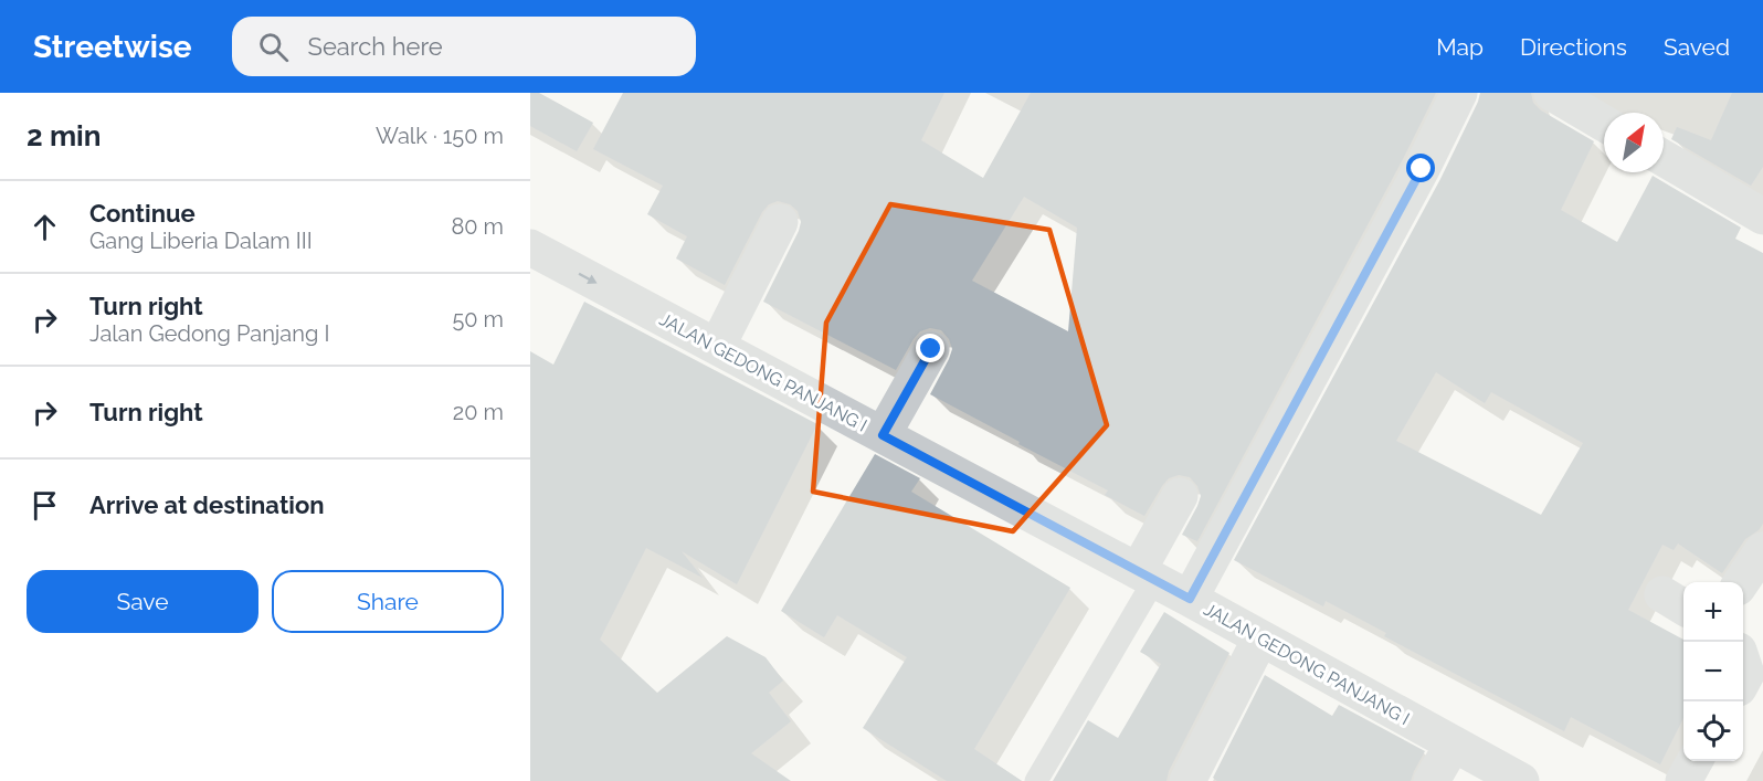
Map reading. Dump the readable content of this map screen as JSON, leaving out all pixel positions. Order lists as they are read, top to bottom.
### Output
{
  "streets": {
    "street": ["JALAN GEDONG PANJANG I"]
  },
  "north": "top right",
  "page": {
    "header": "Streetwise",
    "search": "Search here",
    "nav": ["Map", "Directions", "Saved"],
    "heading": ["2 min", "Walk · 150 m"],
    "list": [
      ["Continue", "Gang Liberia Dalam III", "80 m"],
      ["Turn right", "Jalan Gedong Panjang I", "50 m"],
      ["Turn right", "20 m"],
      "Arrive at destination"
    ],
    "buttons": ["Save", "Share"],
    "map_buttons": ["+", "−"]
  }
}
